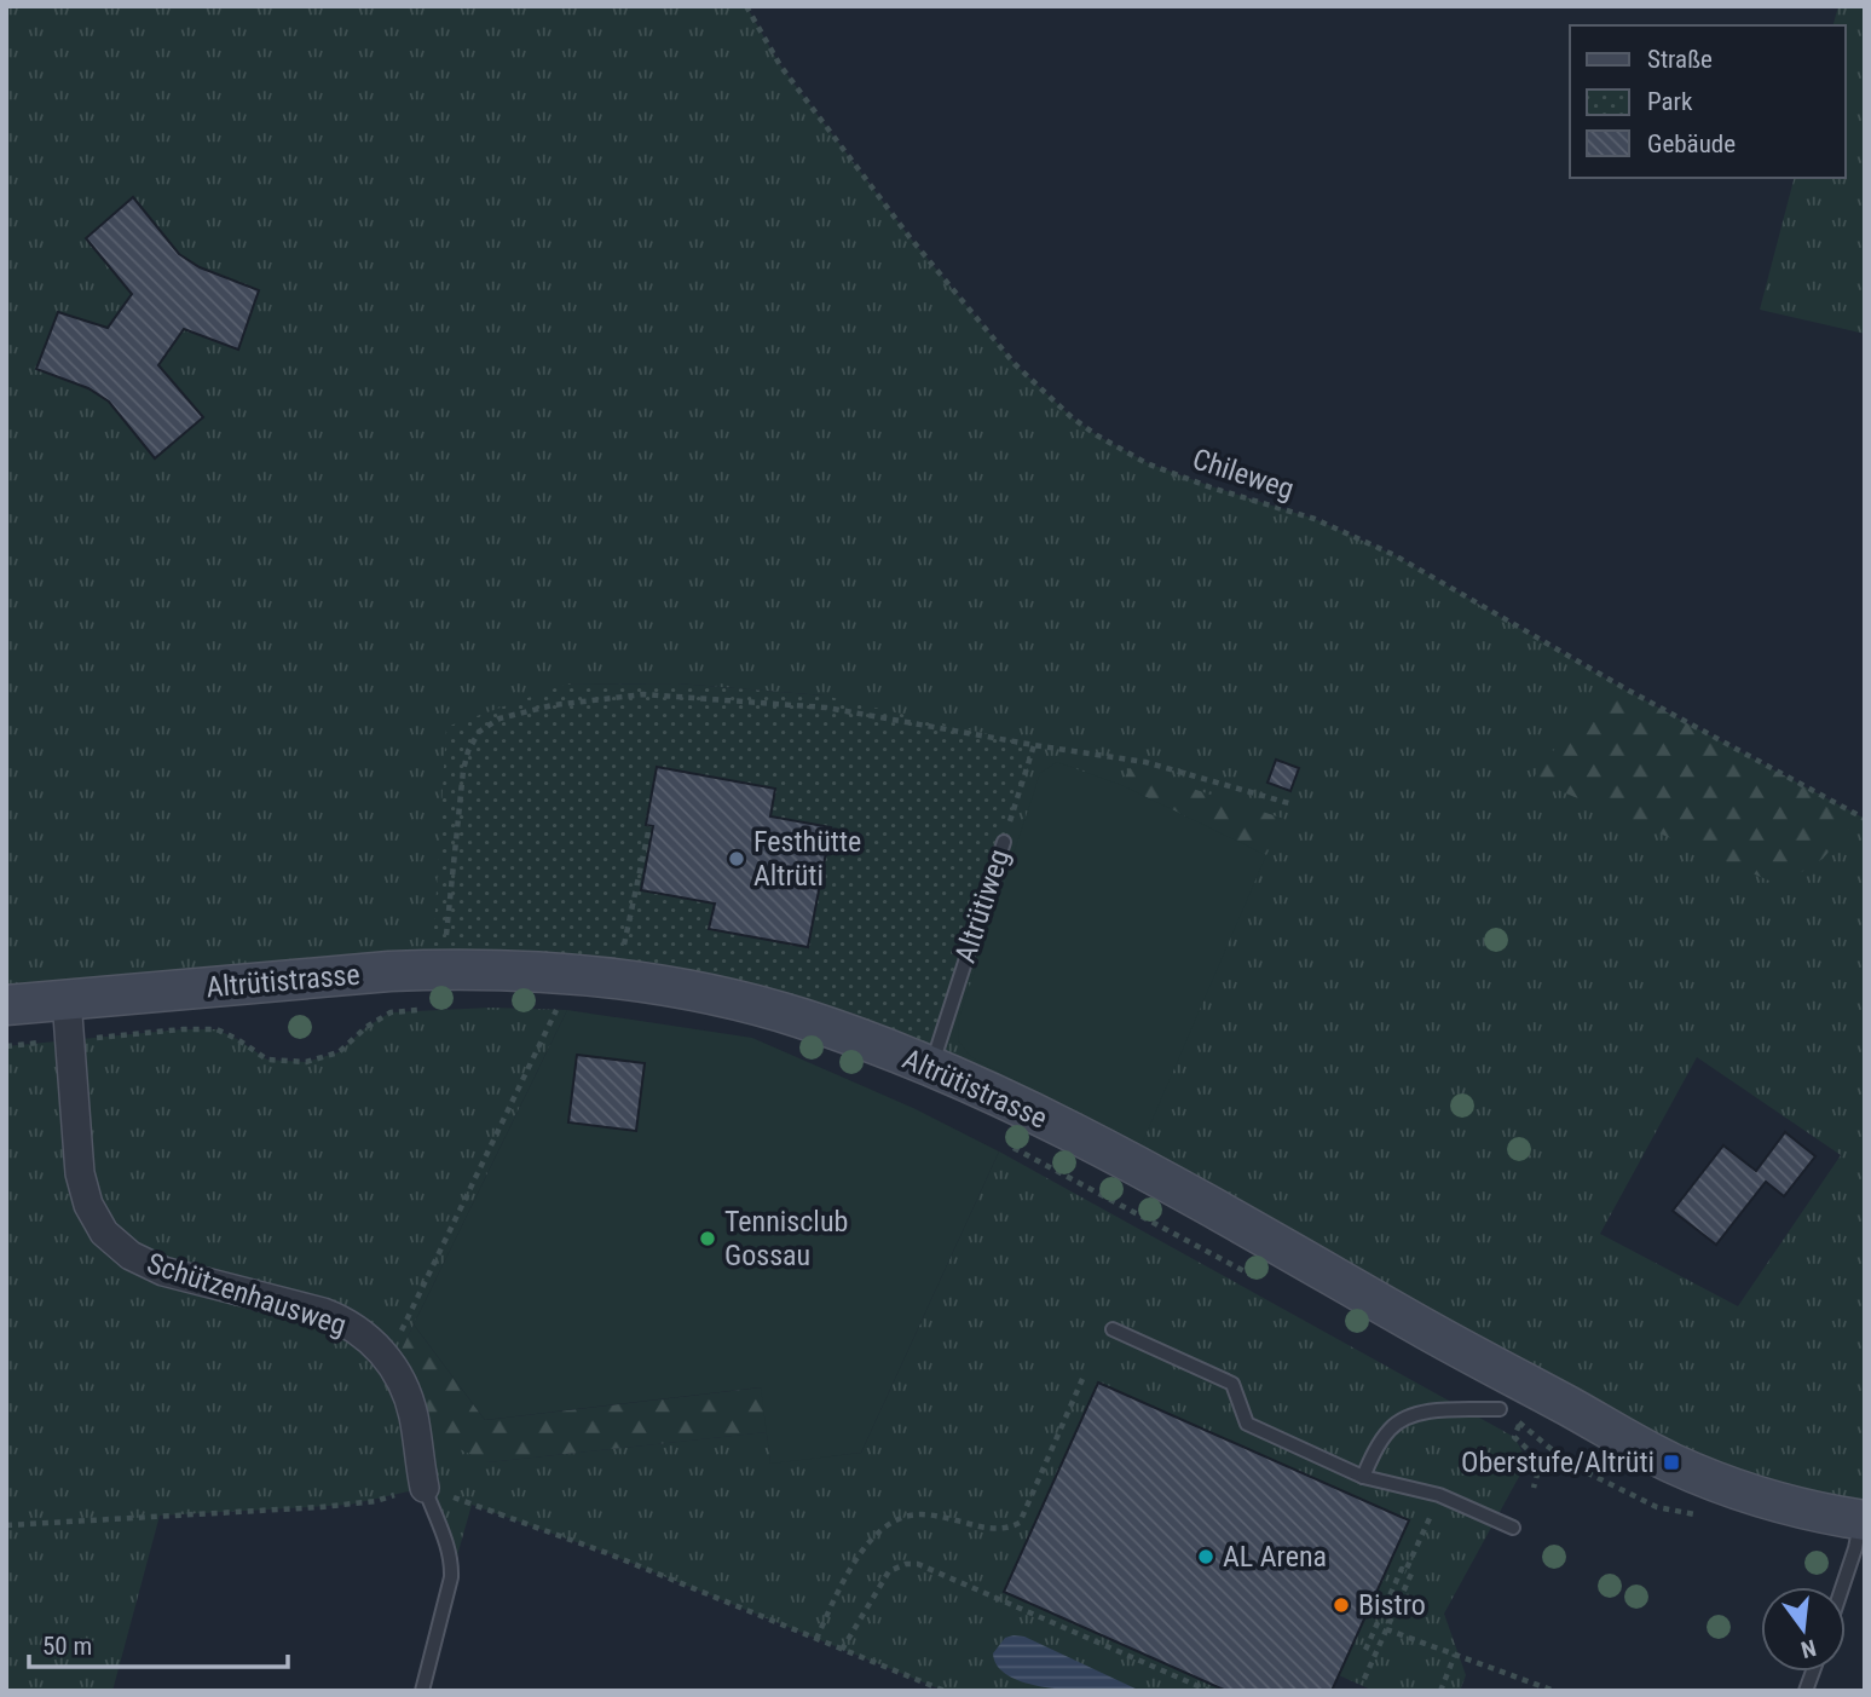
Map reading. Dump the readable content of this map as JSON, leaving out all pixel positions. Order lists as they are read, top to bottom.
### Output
{
  "streets": {
    "street": ["Altrütistrasse", "Schützenhausweg"],
    "lane": ["Altrütiweg"],
    "path": ["Chileweg"]
  },
  "crossings": [
    ["Altrütiweg", "Altrütistrasse"],
    ["Altrütistrasse", "Schützenhausweg"]
  ],
  "places": {
    "other": [
      "Festhütte Altrüti",
      "Tennisclub Gossau",
      "AL Arena",
      "Bistro"
    ],
    "transit": ["Oberstufe/Altrüti"]
  },
  "legend": ["Straße", "Park", "Gebäude"],
  "scale_bar": "50 m",
  "north": "bottom"
}
